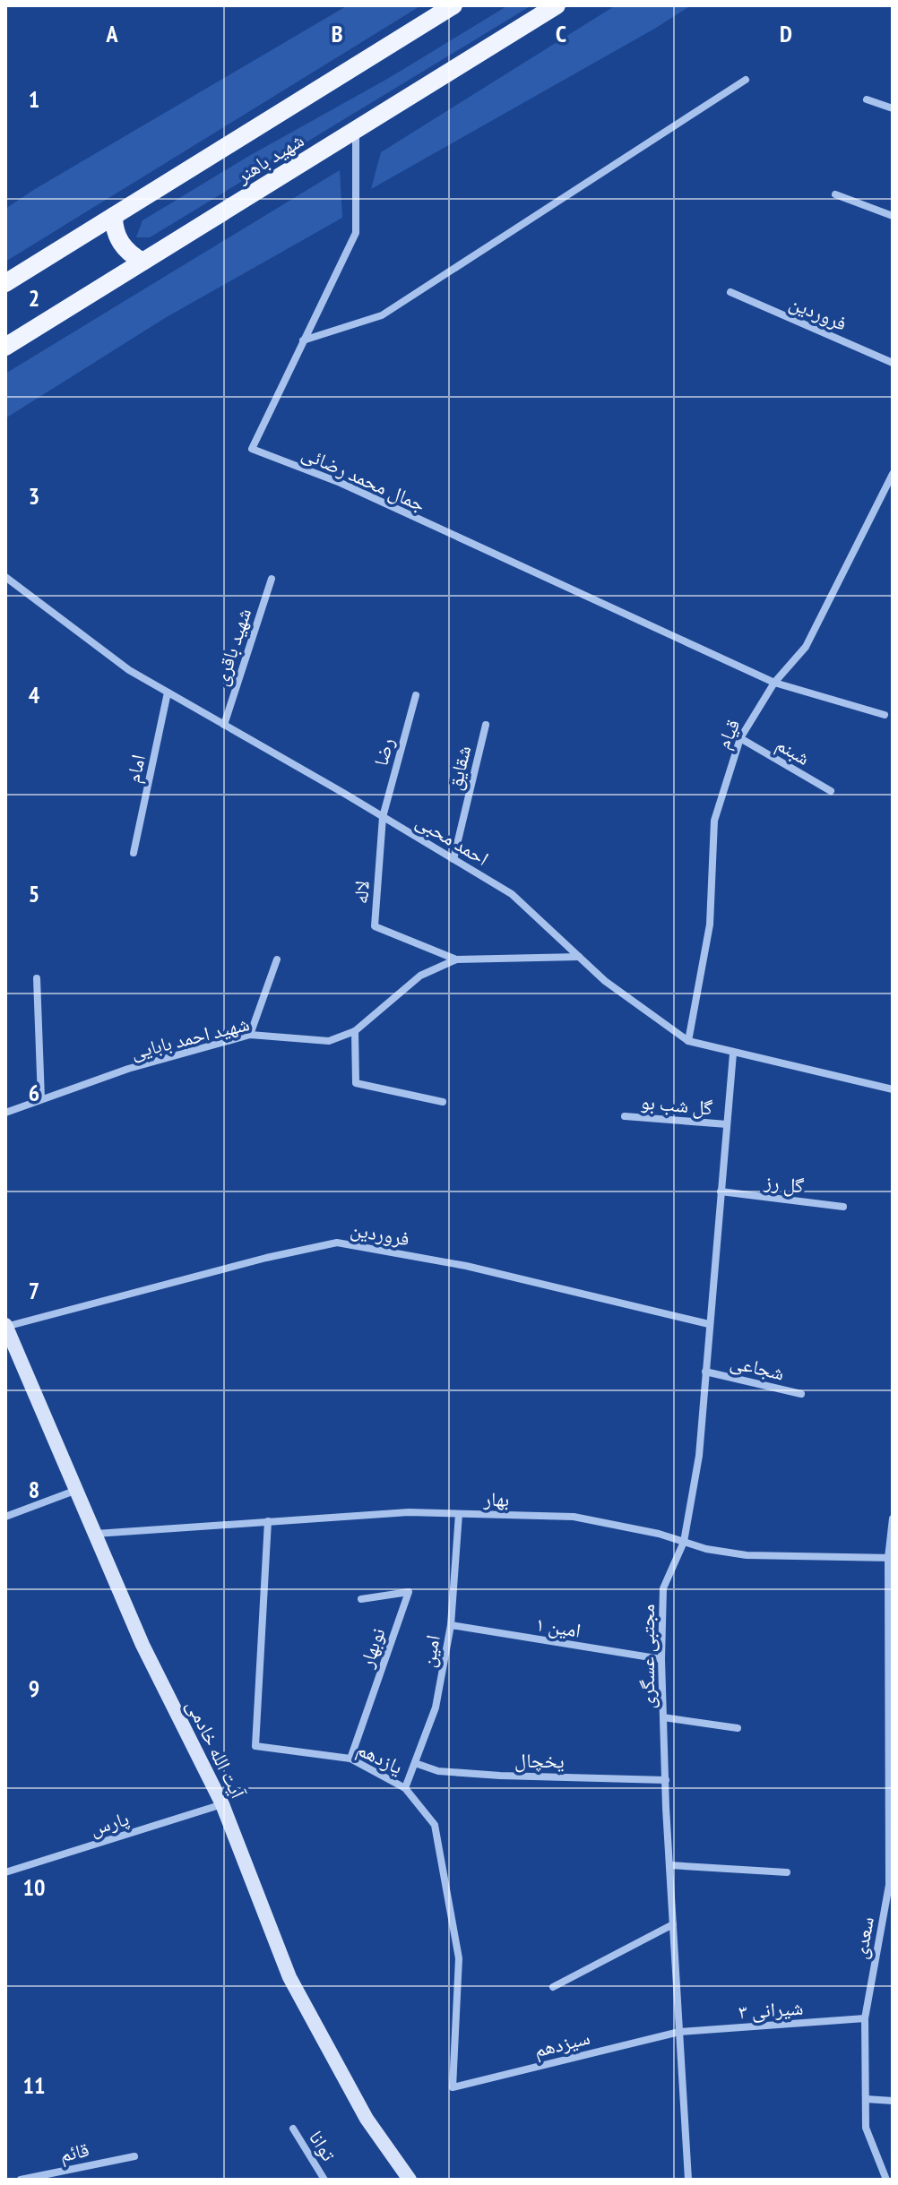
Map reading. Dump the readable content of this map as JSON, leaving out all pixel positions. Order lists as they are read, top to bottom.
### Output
{
  "streets": {
    "main road": ["شهید باهنر", "آیت الله خادمی"],
    "street": [
      "فروردین",
      "جمال محمد رضائی",
      "شهید باقری",
      "قیام",
      "شبنم",
      "رضا",
      "شقایق",
      "امام",
      "احمد محبی",
      "لاله",
      "شهید احمد بابایی",
      "گل شب بو",
      "گل رز",
      "شجاعی",
      "بهار",
      "امین ۱",
      "نوبهار",
      "امین",
      "مجتبی عسگری",
      "یازدهم",
      "یخچال",
      "پارس",
      "سعدی",
      "شیرانی ۳",
      "سیزدهم",
      "توانا",
      "قائم"
    ]
  },
  "crossings": [
    ["شهید باهنر", "جمال محمد رضائی"],
    ["فروردین", "مجتبی عسگری"],
    ["فروردین", "آیت الله خادمی"],
    ["جمال محمد رضائی", "قیام"],
    ["شهید باقری", "احمد محبی"],
    ["قیام", "شبنم"],
    ["قیام", "احمد محبی"],
    ["رضا", "احمد محبی"],
    ["رضا", "لاله"],
    ["شقایق", "احمد محبی"],
    ["امام", "احمد محبی"],
    ["احمد محبی", "لاله"],
    ["احمد محبی", "شهید احمد بابایی"],
    ["احمد محبی", "مجتبی عسگری"],
    ["لاله", "شهید احمد بابایی"],
    ["گل شب بو", "مجتبی عسگری"],
    ["گل رز", "مجتبی عسگری"],
    ["شجاعی", "مجتبی عسگری"],
    ["بهار", "امین"],
    ["بهار", "مجتبی عسگری"],
    ["بهار", "آیت الله خادمی"],
    ["بهار", "یازدهم"],
    ["بهار", "سعدی"],
    ["امین ۱", "امین"],
    ["امین ۱", "مجتبی عسگری"],
    ["نوبهار", "یازدهم"],
    ["امین", "یازدهم"],
    ["امین", "یخچال"],
    ["مجتبی عسگری", "یخچال"],
    ["مجتبی عسگری", "شیرانی ۳"],
    ["مجتبی عسگری", "سیزدهم"],
    ["آیت الله خادمی", "پارس"],
    ["یازدهم", "سیزدهم"],
    ["سعدی", "شیرانی ۳"],
    ["شیرانی ۳", "سیزدهم"]
  ],
  "grid": {
    "columns": [
      "A",
      "B",
      "C",
      "D"
    ],
    "rows": [
      "1",
      "2",
      "3",
      "4",
      "5",
      "6",
      "7",
      "8",
      "9",
      "10",
      "11"
    ]
  }
}
